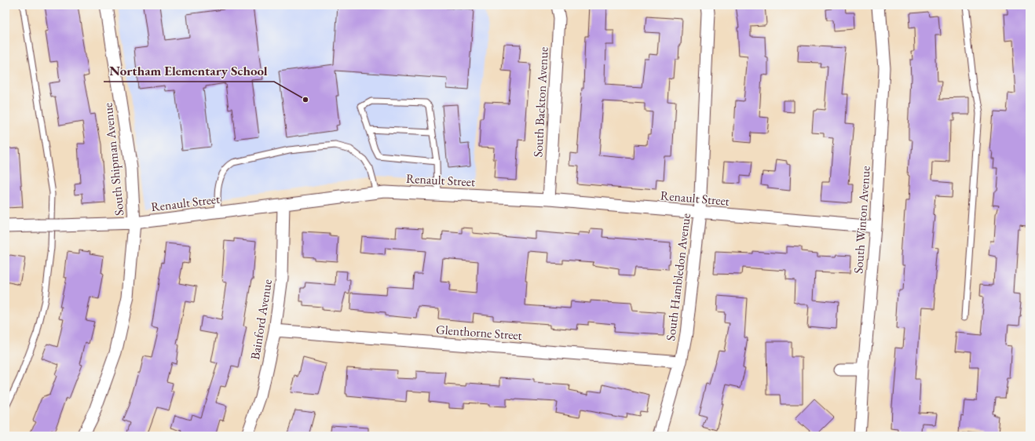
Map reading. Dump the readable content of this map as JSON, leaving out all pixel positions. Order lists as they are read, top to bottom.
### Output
{
  "streets": {
    "street": [
      "South Backton Avenue",
      "South Shipman Avenue",
      "Renault Street",
      "South Winton Avenue",
      "South Hambledon Avenue",
      "Bainford Avenue",
      "Glenthorne Street"
    ]
  },
  "crossings": [
    ["South Backton Avenue", "Renault Street"],
    ["South Shipman Avenue", "Renault Street"],
    ["Renault Street", "South Winton Avenue"],
    ["Renault Street", "South Hambledon Avenue"],
    ["Renault Street", "Bainford Avenue"],
    ["South Hambledon Avenue", "Glenthorne Street"],
    ["Bainford Avenue", "Glenthorne Street"]
  ],
  "places": ["Northam Elementary School"]
}
